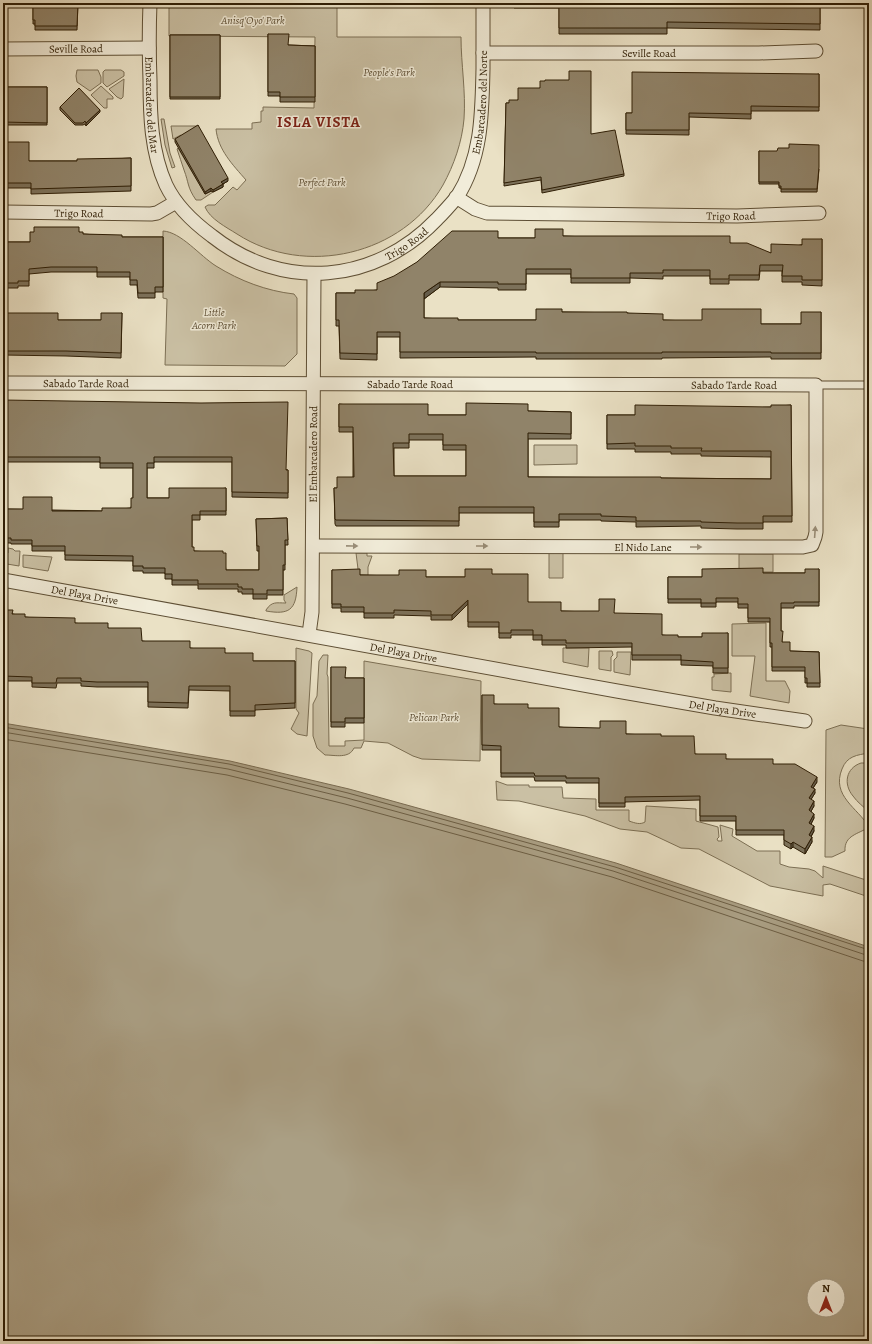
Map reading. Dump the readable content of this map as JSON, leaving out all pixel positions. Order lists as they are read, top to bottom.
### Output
{
  "streets": {
    "street": [
      "Seville Road",
      "Embarcadero del Norte",
      "Embarcadero del Mar",
      "Trigo Road",
      "Sabado Tarde Road",
      "El Embarcadero Road",
      "El Nido Lane",
      "Del Playa Drive"
    ]
  },
  "crossings": [
    ["Seville Road", "Embarcadero del Norte"],
    ["Seville Road", "Embarcadero del Mar"],
    ["Embarcadero del Norte", "Trigo Road"],
    ["Embarcadero del Mar", "Trigo Road"],
    ["Trigo Road", "El Embarcadero Road"],
    ["Sabado Tarde Road", "El Embarcadero Road"],
    ["Sabado Tarde Road", "El Nido Lane"],
    ["El Embarcadero Road", "El Nido Lane"],
    ["El Embarcadero Road", "Del Playa Drive"]
  ],
  "one_way": ["El Nido Lane"],
  "districts": ["ISLA VISTA"],
  "parks": [
    "Anisq'Oyo' Park",
    "People's Park",
    "Perfect Park",
    "Little Acorn Park",
    "Pelican Park"
  ],
  "north": "top"
}
